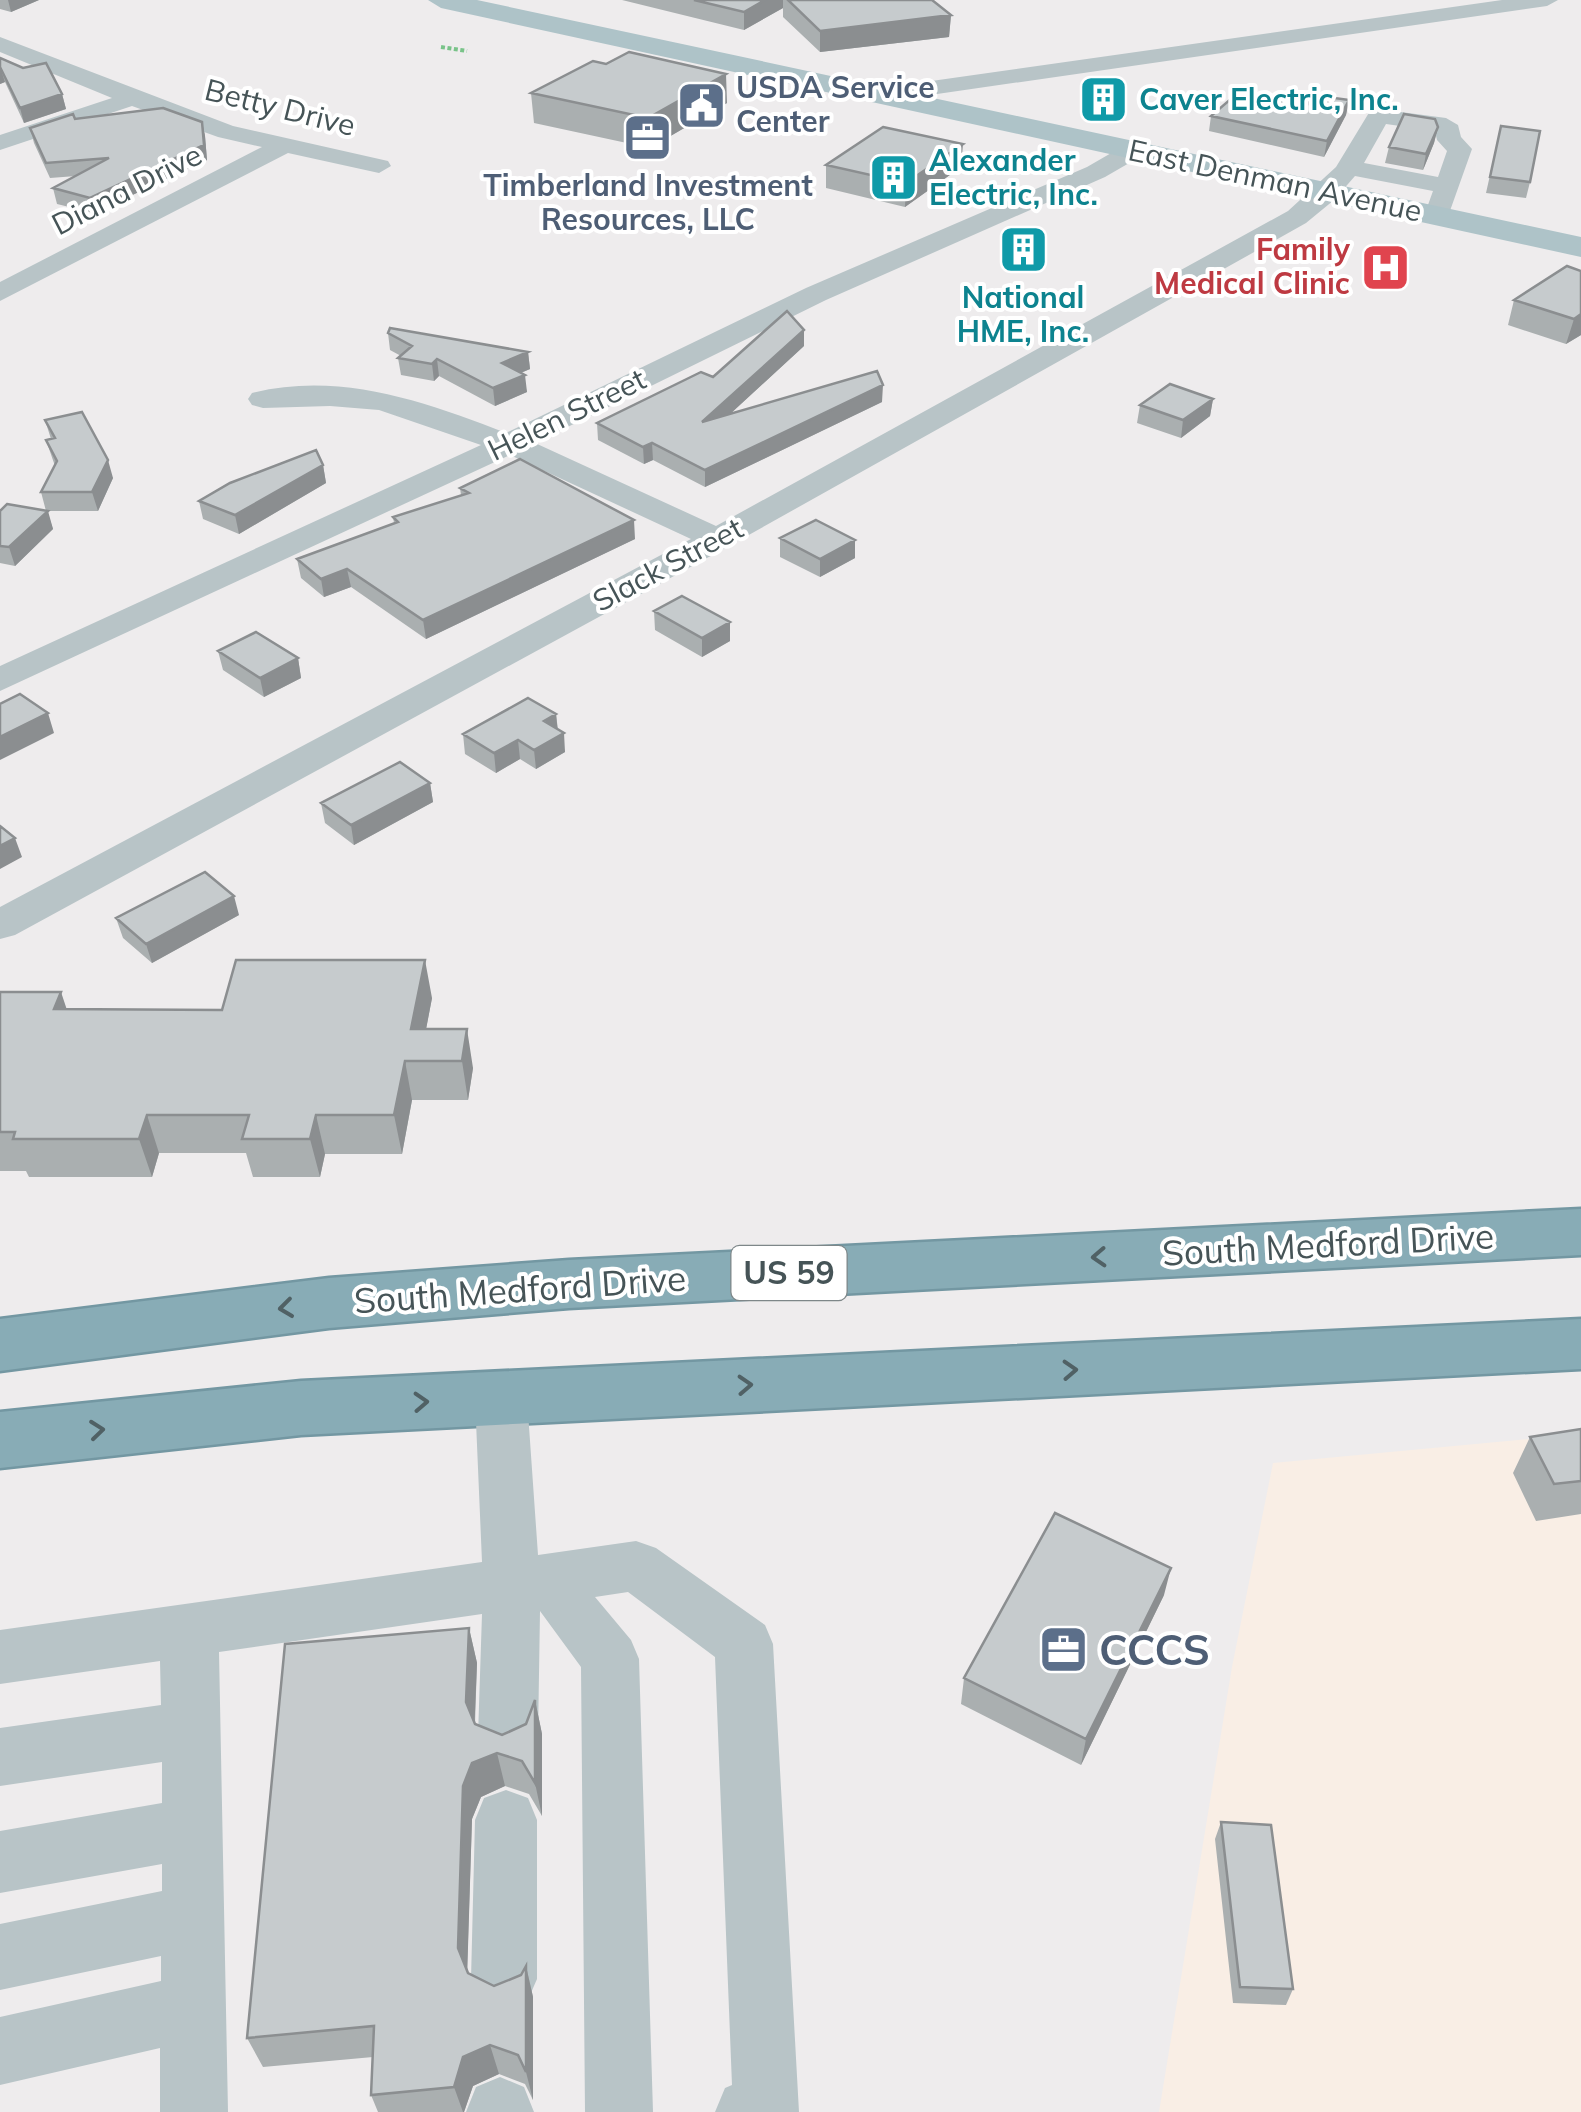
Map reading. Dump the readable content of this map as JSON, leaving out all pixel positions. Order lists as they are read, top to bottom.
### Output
{
  "streets": {
    "highway": ["South Medford Drive", "US 59"],
    "main road": ["East Denman Avenue"],
    "street": [
      "Betty Drive",
      "Diana Drive",
      "Helen Street",
      "Slack Street"
    ]
  },
  "crossings": [
    ["Betty Drive", "Diana Drive"],
    ["East Denman Avenue", "Helen Street"],
    ["East Denman Avenue", "Slack Street"]
  ],
  "places": {
    "building": ["Caver Electric, Inc.", "Alexander Electric, Inc.", "National HME, Inc."],
    "public building": ["USDA Service Center"],
    "office": ["Timberland Investment Resources, LLC", "CCCS"],
    "hospital": ["Family Medical Clinic"]
  }
}
